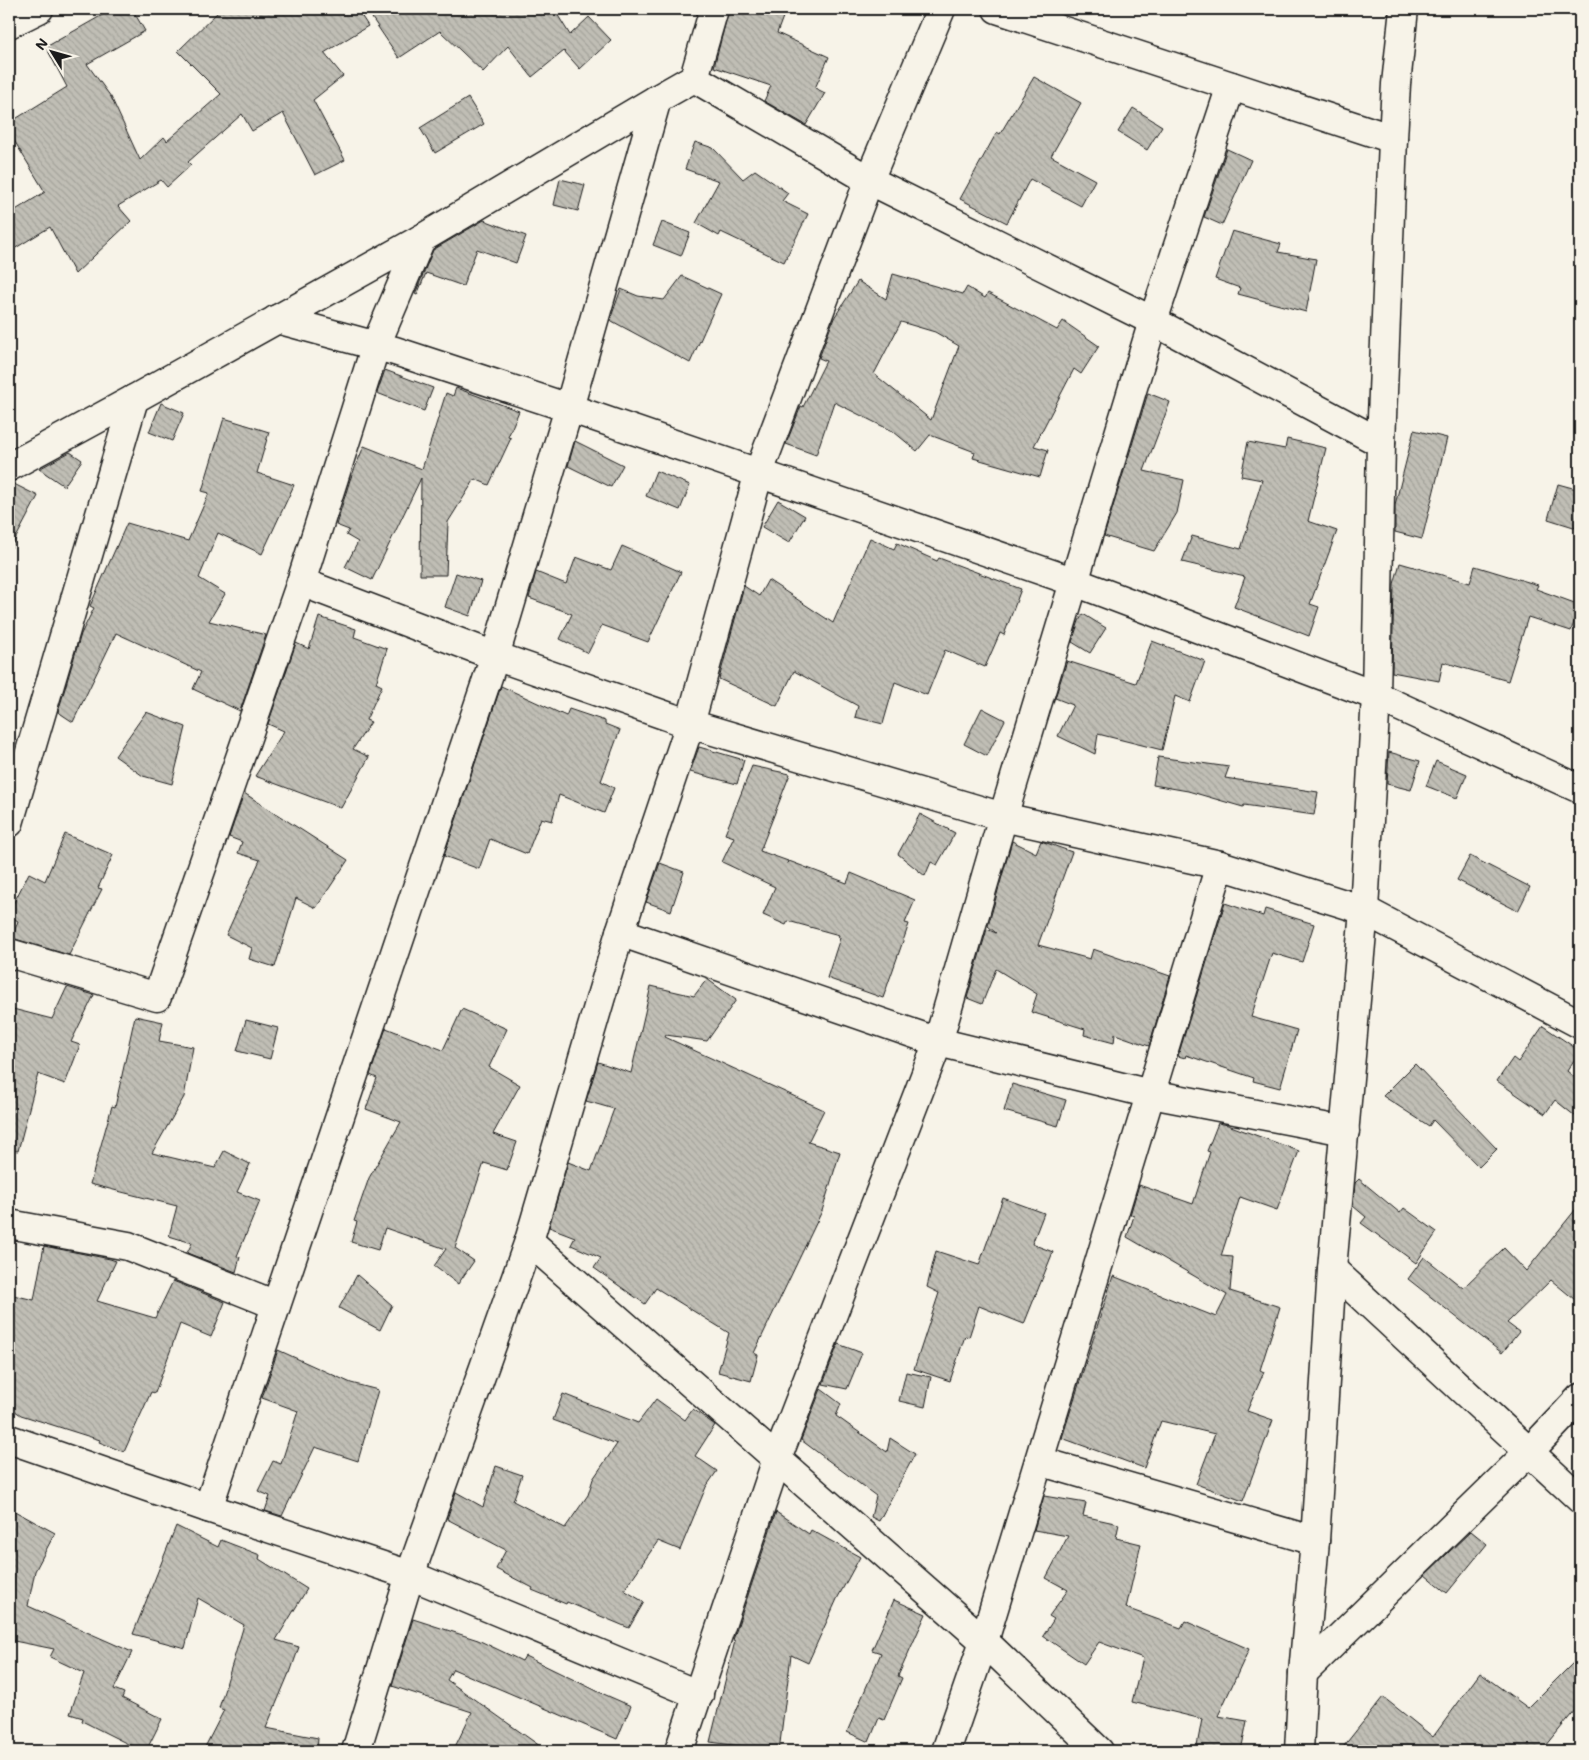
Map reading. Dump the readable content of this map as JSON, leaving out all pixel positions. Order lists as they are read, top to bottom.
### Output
{
  "north": "top left"
}
